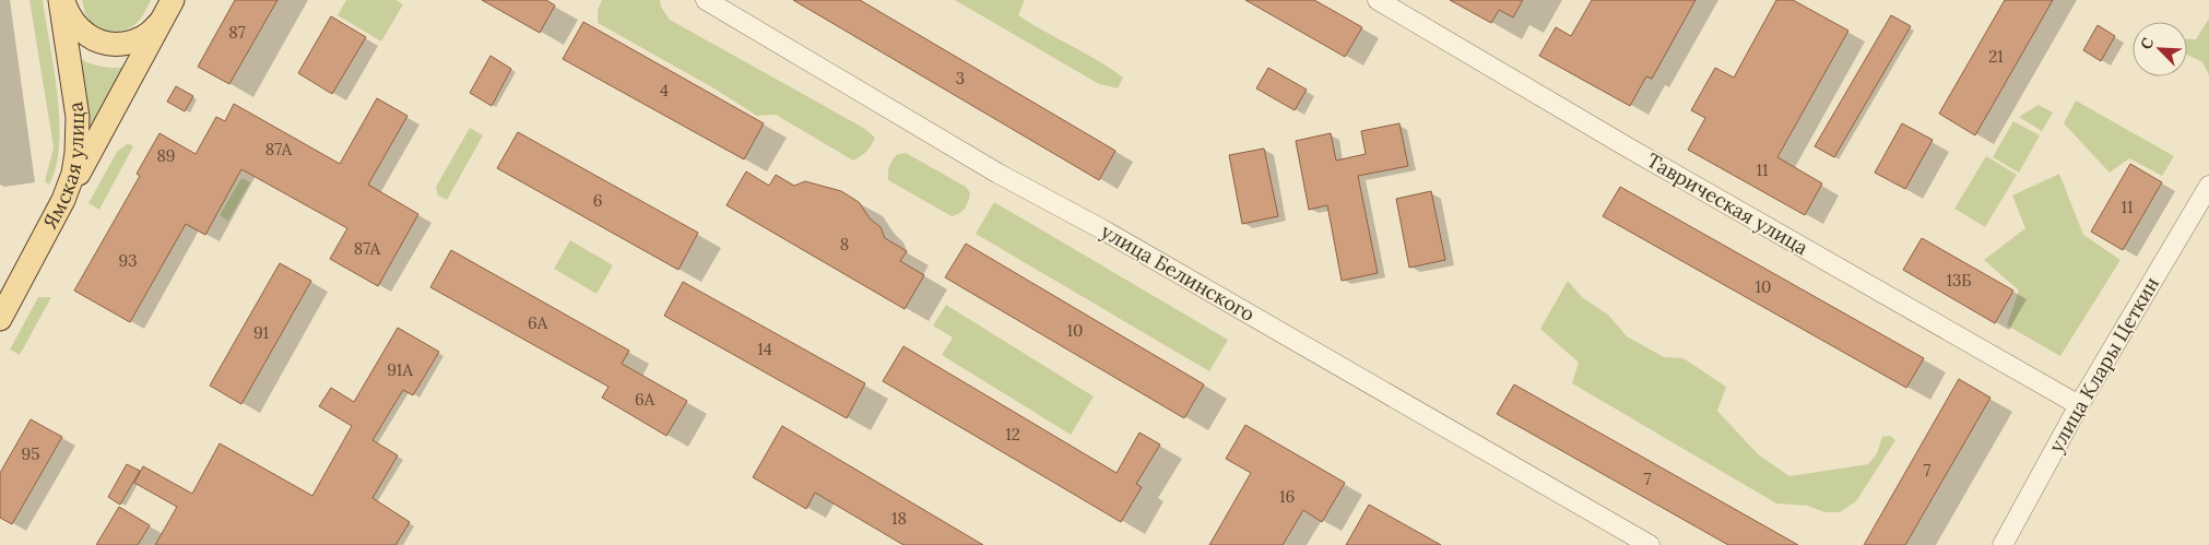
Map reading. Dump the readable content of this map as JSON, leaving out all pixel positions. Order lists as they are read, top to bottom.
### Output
{
  "streets": {
    "main road": ["Ямская улица"],
    "street": ["Таврическая улица", "улица Белинского", "улица Клары Цеткин"]
  },
  "crossings": [
    ["Таврическая улица", "улица Клары Цеткин"]
  ],
  "house_numbers": [
    "87",
    "21",
    "3",
    "4",
    "87А",
    "89",
    "11",
    "6",
    "11",
    "8",
    "87А",
    "93",
    "13Б",
    "10",
    "6А",
    "10",
    "91",
    "14",
    "91А",
    "6А",
    "12",
    "95",
    "7",
    "7",
    "16",
    "18"
  ],
  "north": "top left"
}
